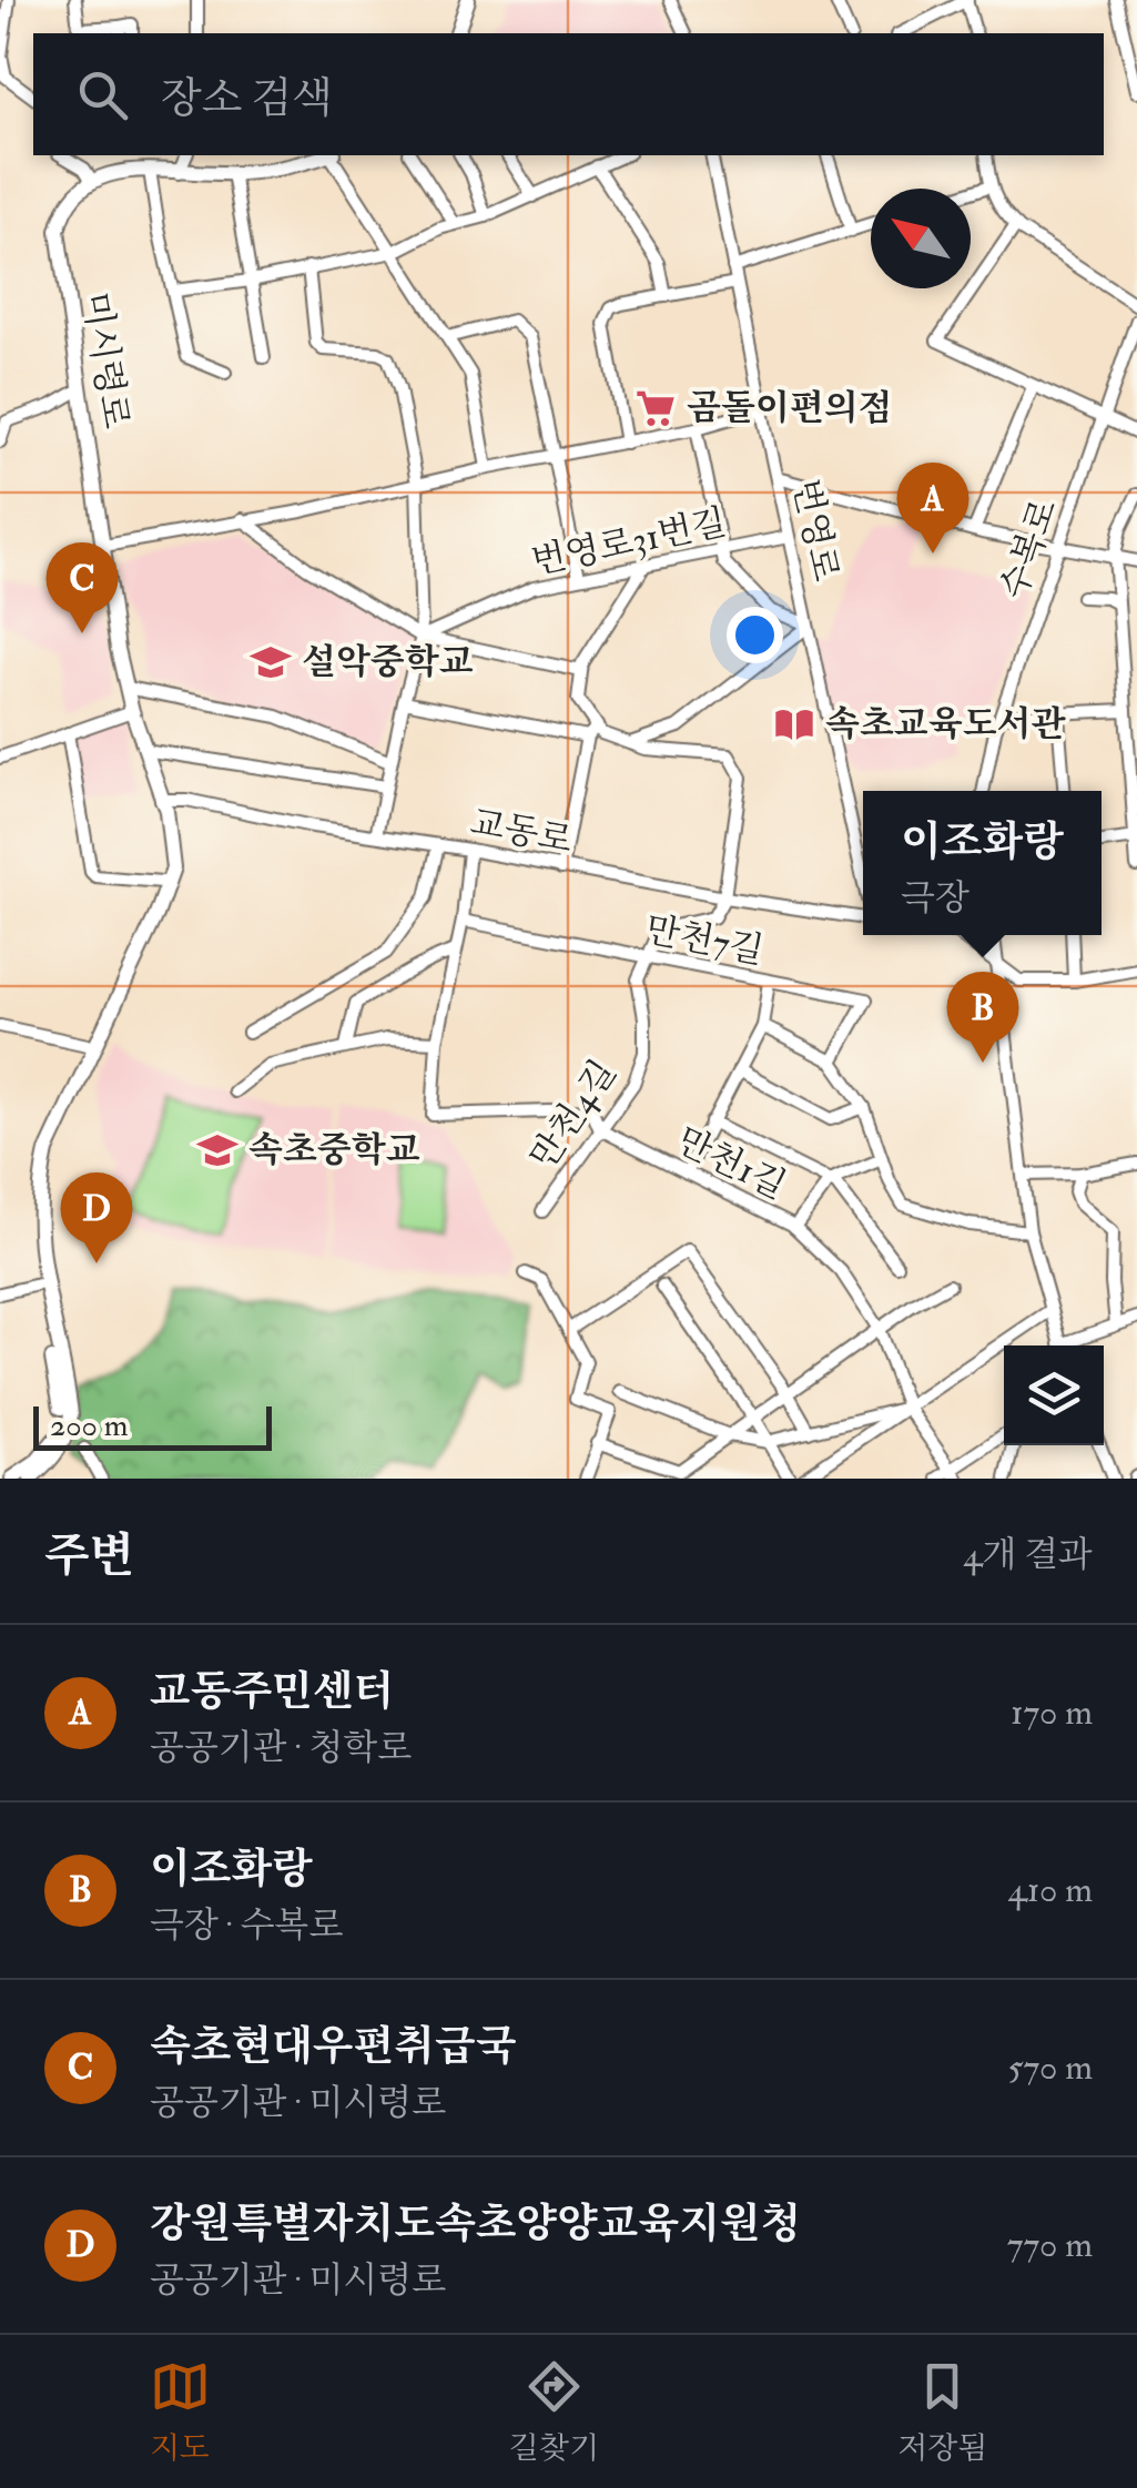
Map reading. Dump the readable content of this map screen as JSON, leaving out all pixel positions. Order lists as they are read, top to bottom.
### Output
{
  "streets": {
    "main road": ["미시령로"],
    "street": [
      "번영로",
      "번영로31번길",
      "수복로",
      "교동로",
      "만천7길",
      "만천4길",
      "만천1길"
    ]
  },
  "crossings": [
    ["미시령로", "교동로"],
    ["번영로", "번영로31번길"],
    ["교동로", "만천1길"],
    ["만천7길", "만천4길"],
    ["만천7길", "만천1길"],
    ["만천4길", "만천1길"]
  ],
  "places": {
    "supermarket": ["곰돌이편의점"],
    "school or university": ["설악중학교", "속초중학교"],
    "library": ["속초교육도서관"]
  },
  "scale_bar": "200 m",
  "north": "top left",
  "page": {
    "search": "장소 검색",
    "pins": [
      "A",
      "C",
      "B",
      "D"
    ],
    "popup": ["이조화랑", "극장"],
    "scale": "200 m",
    "heading": ["주변", "4개 결과"],
    "list": [
      {
        "mark": "A",
        "name": "교동주민센터",
        "note": "공공기관 · 청학로",
        "value": "170 m"
      },
      {
        "mark": "B",
        "name": "이조화랑",
        "note": "극장 · 수복로",
        "value": "410 m"
      },
      {
        "mark": "C",
        "name": "속초현대우편취급국",
        "note": "공공기관 · 미시령로",
        "value": "570 m"
      },
      {
        "mark": "D",
        "name": "강원특별자치도속초양양교육지원청",
        "note": "공공기관 · 미시령로",
        "value": "770 m"
      }
    ],
    "nav": ["지도", "길찾기", "저장됨"]
  }
}
